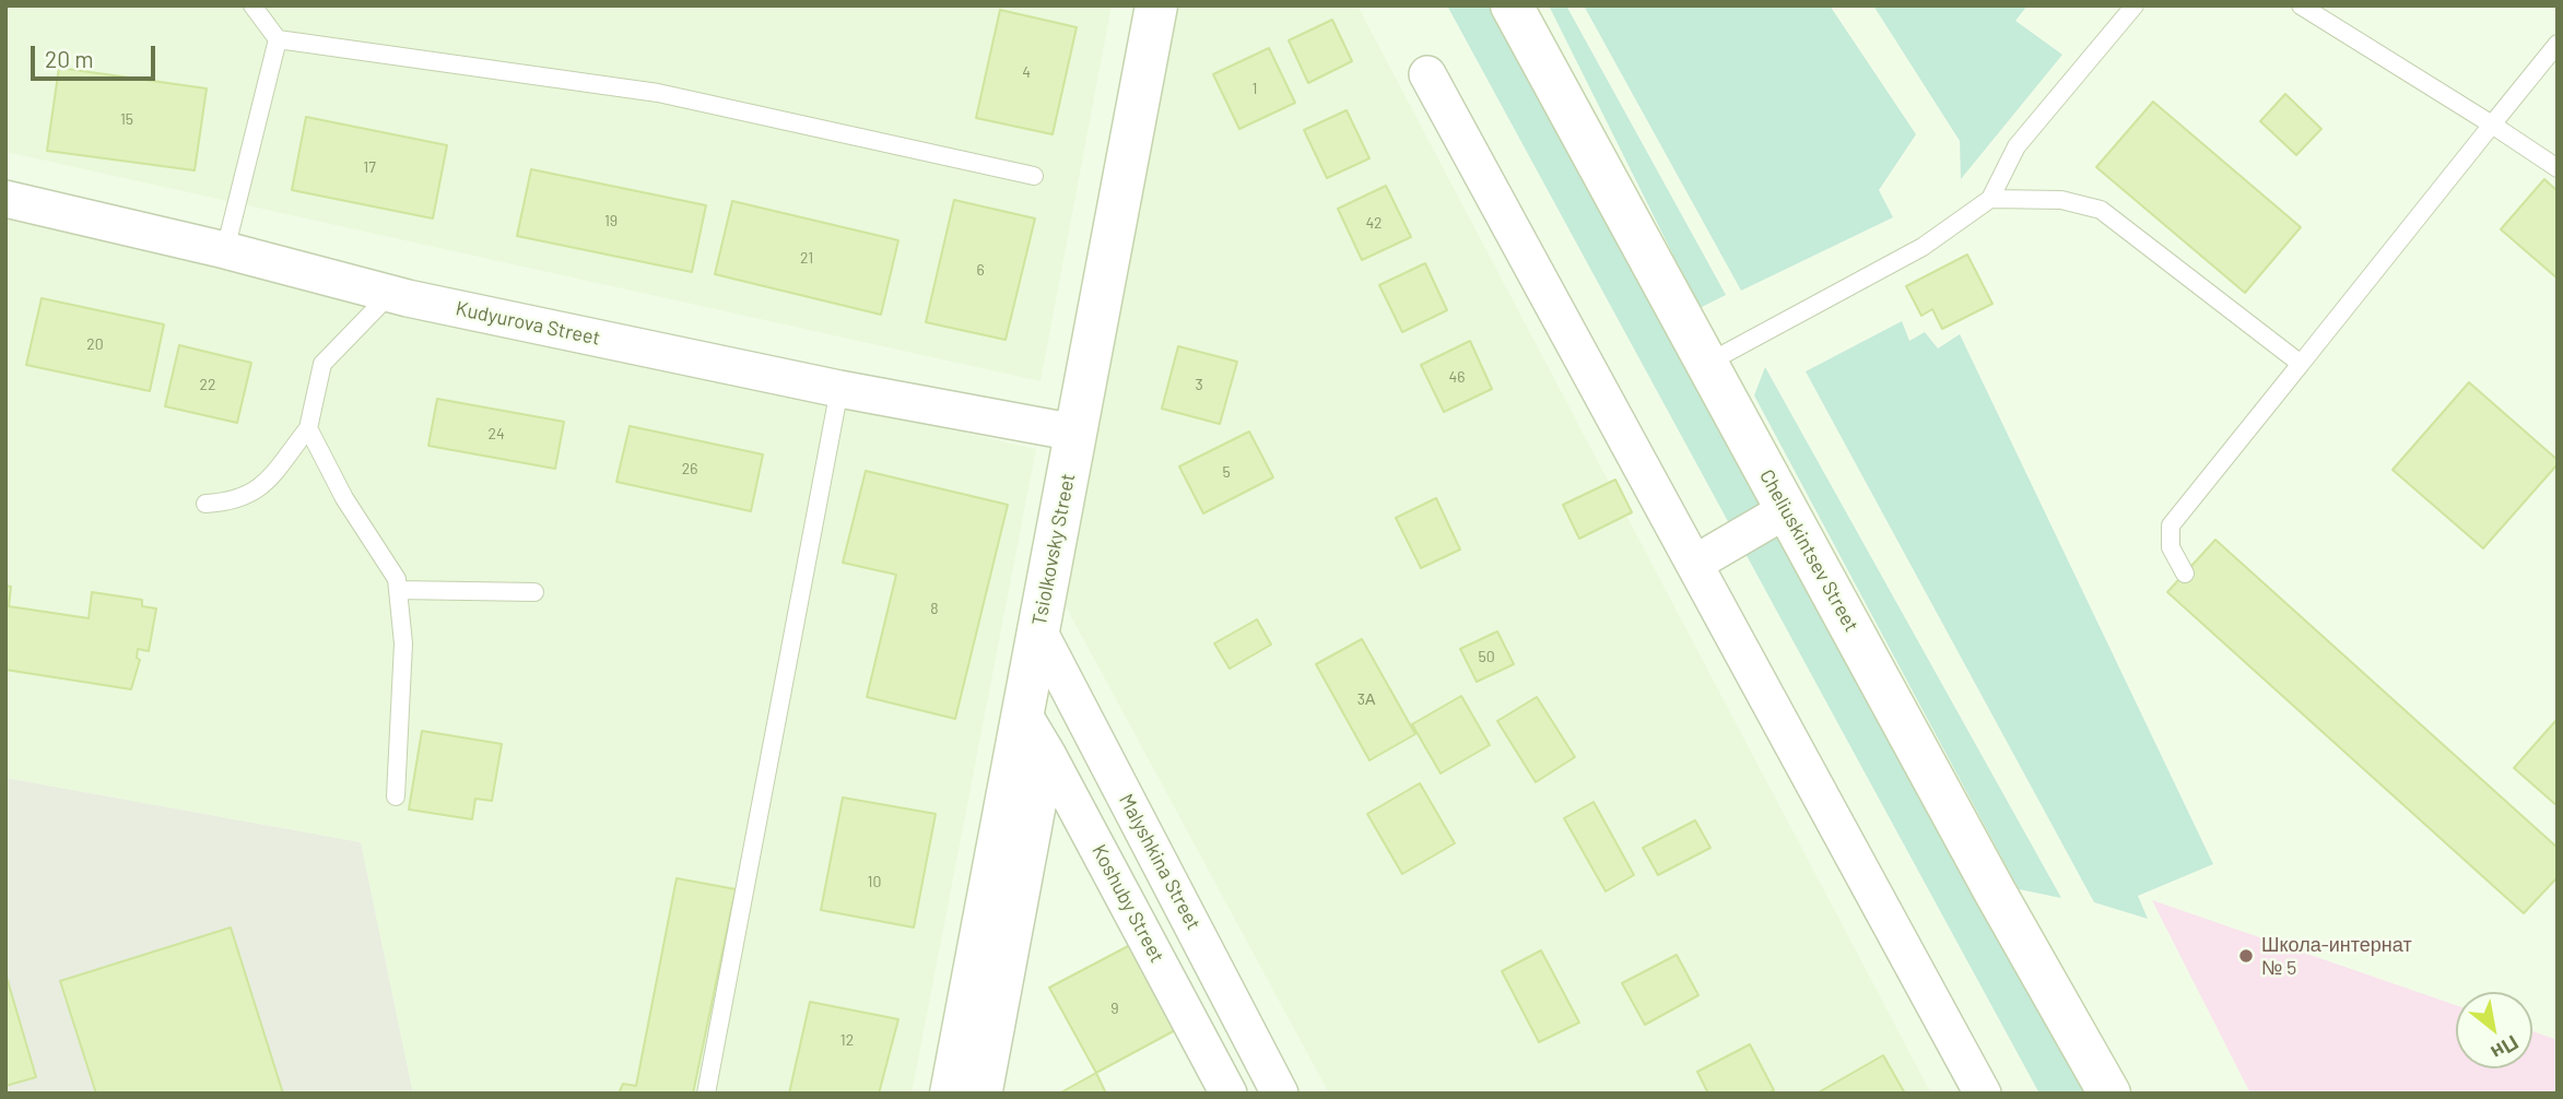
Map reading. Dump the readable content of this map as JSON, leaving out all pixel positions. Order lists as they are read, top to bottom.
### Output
{
  "streets": {
    "main road": ["Tsiolkovsky Street", "Cheliuskintsev Street"],
    "street": ["Kudyurova Street", "Malyshkina Street", "Koshuby Street"]
  },
  "crossings": [
    ["Kudyurova Street", "Tsiolkovsky Street"],
    ["Tsiolkovsky Street", "Malyshkina Street"],
    ["Tsiolkovsky Street", "Koshuby Street"]
  ],
  "places": ["Школа-интернат № 5"],
  "house_numbers": [
    "4",
    "1",
    "15",
    "17",
    "19",
    "42",
    "21",
    "6",
    "20",
    "46",
    "22",
    "3",
    "24",
    "26",
    "5",
    "8",
    "50",
    "3А",
    "10",
    "9",
    "12"
  ],
  "scale_bar": "20 m",
  "north": "bottom right"
}
